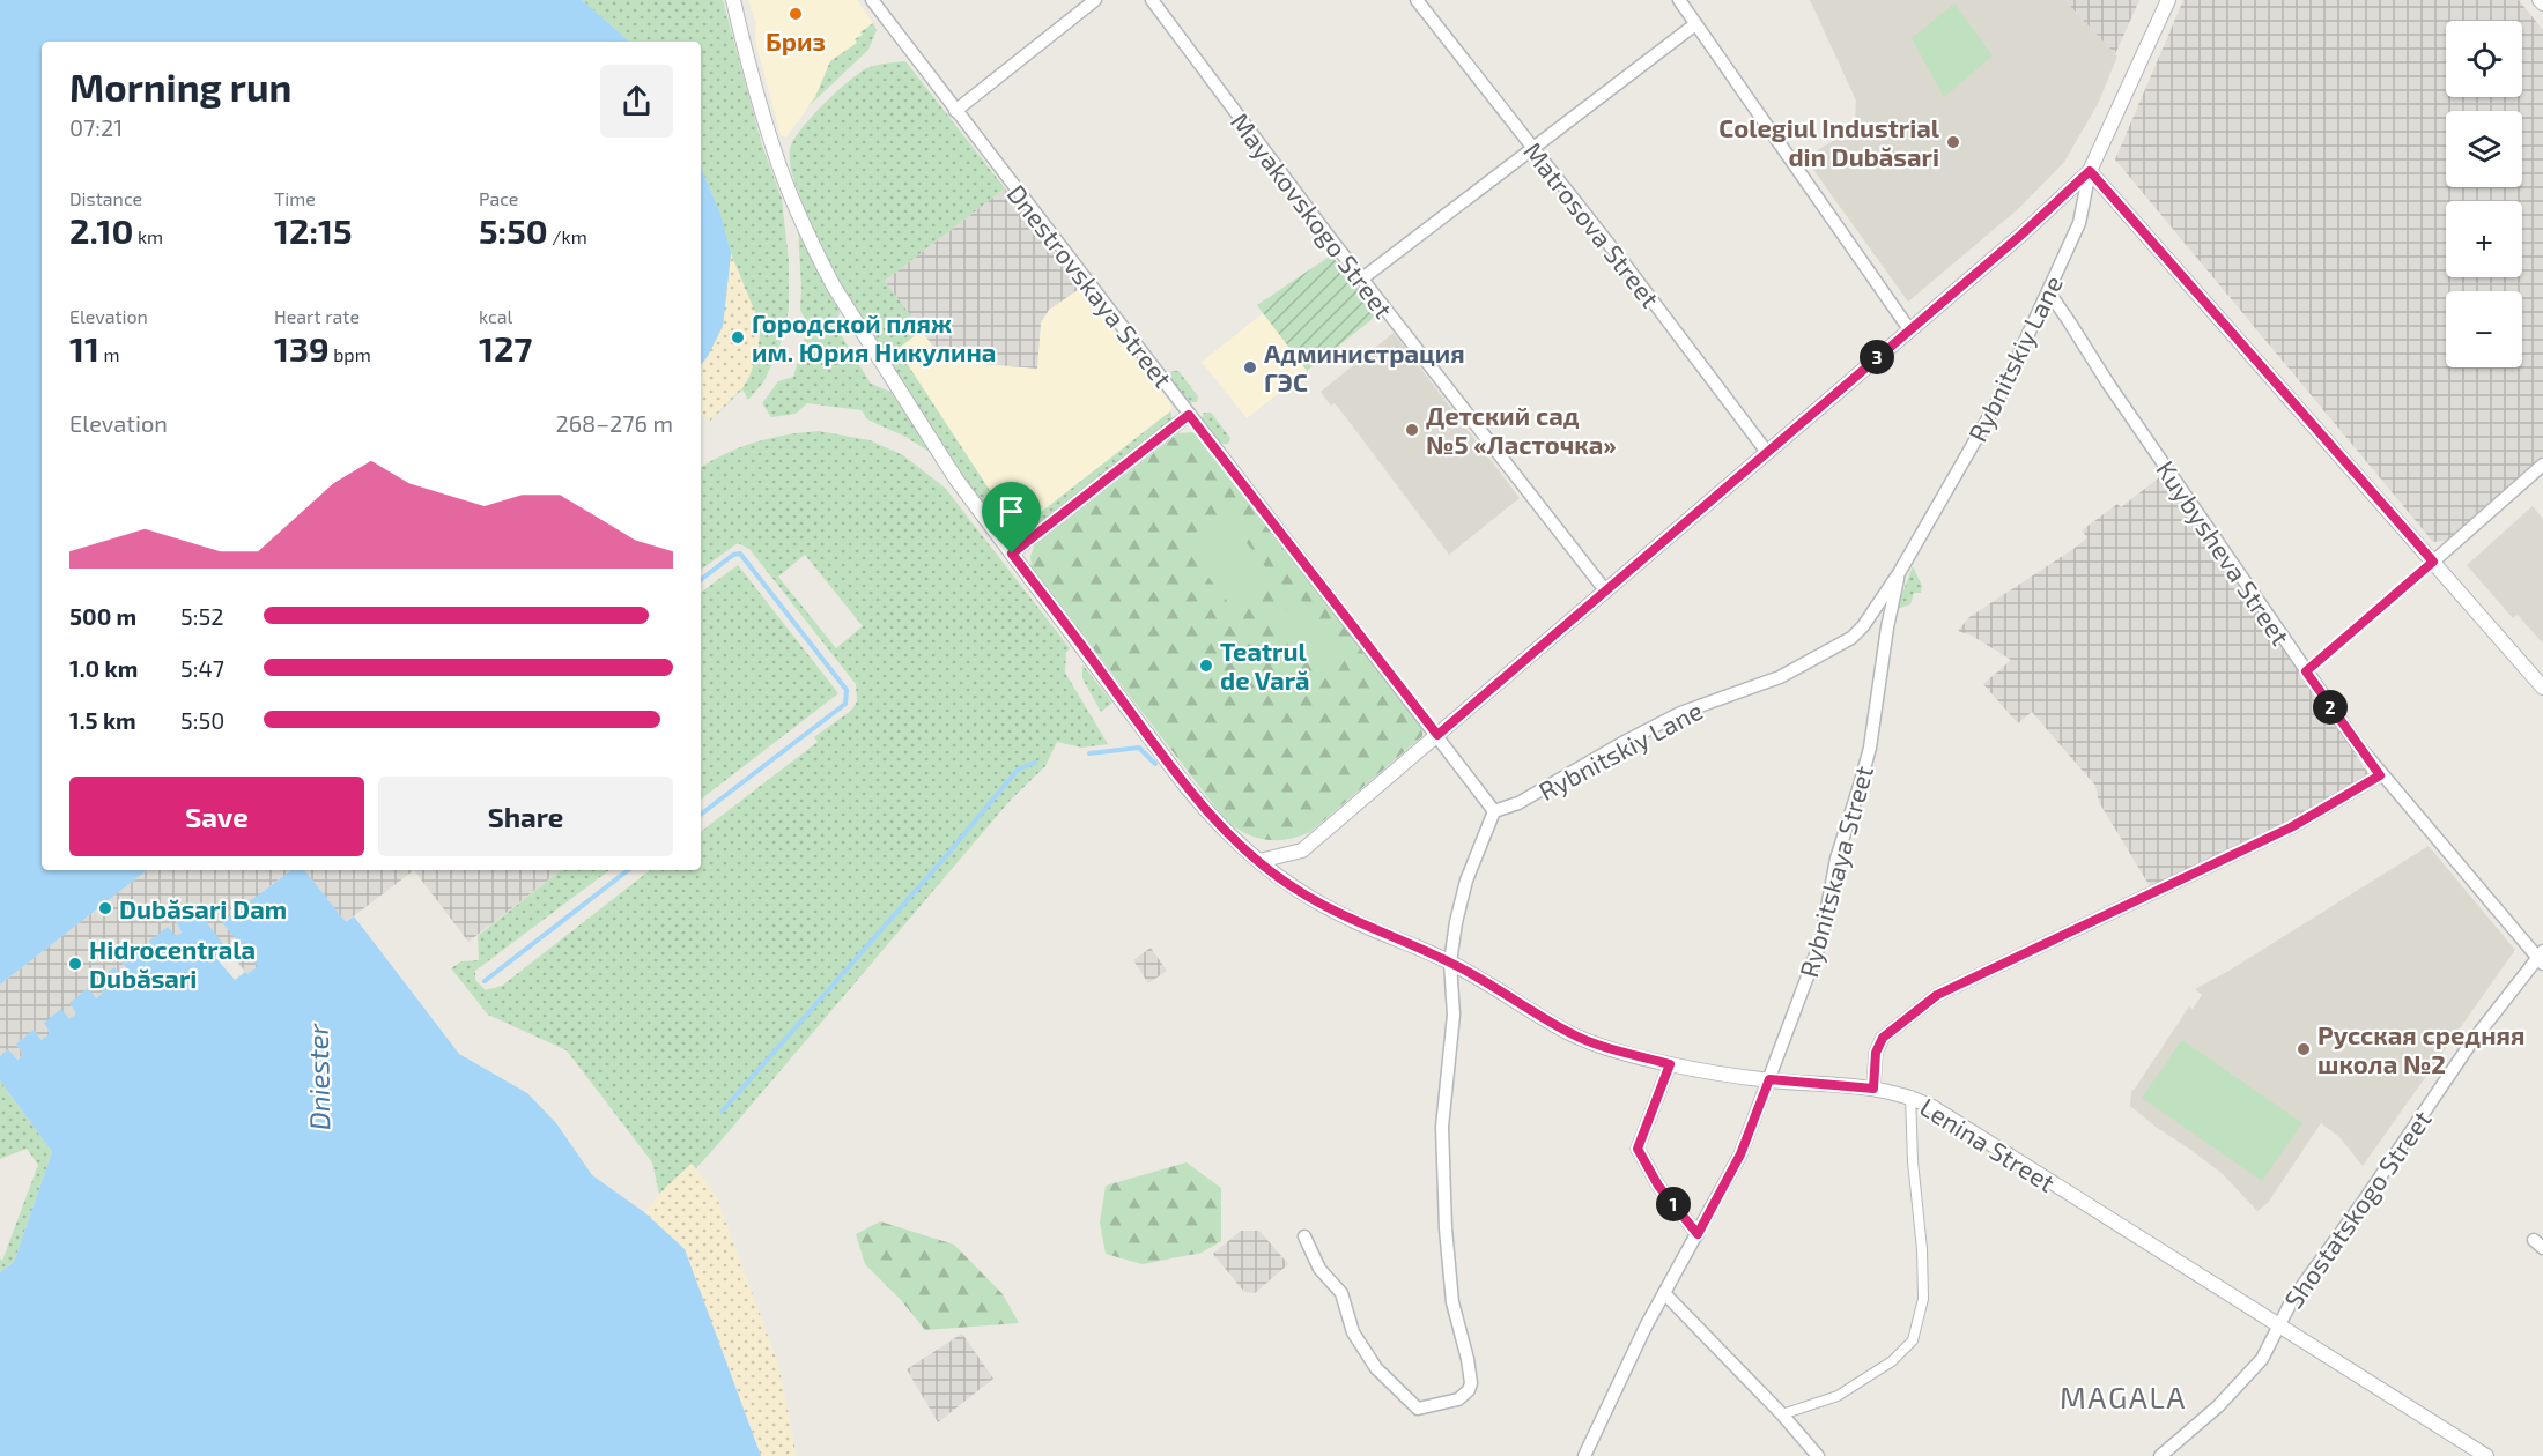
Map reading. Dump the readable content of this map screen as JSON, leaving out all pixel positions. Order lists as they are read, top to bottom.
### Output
{
  "streets": {
    "street": [
      "Mayakovskogo Street",
      "Matrosova Street",
      "Dnestrovskaya Street",
      "Rybnitskiy Lane",
      "Kuybysheva Street",
      "Rybnitskaya Street",
      "Lenina Street",
      "Shostatskogo Street"
    ]
  },
  "crossings": [
    ["Dnestrovskaya Street", "Rybnitskiy Lane"],
    ["Rybnitskiy Lane", "Kuybysheva Street"],
    ["Rybnitskiy Lane", "Rybnitskaya Street"],
    ["Kuybysheva Street", "Shostatskogo Street"],
    ["Rybnitskaya Street", "Lenina Street"],
    ["Lenina Street", "Shostatskogo Street"]
  ],
  "districts": ["MAGALA"],
  "water": ["Dniester"],
  "places": [
    "Бриз",
    "Colegiul Industrial din Dubăsari",
    "Городской пляж им. Юрия Никулина",
    "Администрация ГЭС",
    "Детский сад №5 «Ласточка»",
    "Teatrul de Vară",
    "Dubăsari Dam",
    "Hidrocentrala Dubăsari",
    "Русская средняя школа №2"
  ],
  "page": {
    "map_buttons": ["+", "−"],
    "heading": ["Morning run", "07:21"],
    "stats": [
      ["Distance", "2.10 km"],
      ["Time", "12:15"],
      ["Pace", "5:50 /km"],
      ["Elevation", "11 m"],
      ["Heart rate", "139 bpm"],
      ["kcal", "127"]
    ],
    "pins": ["3", "2", "1"],
    "chart": ["Elevation", "268–276 m"],
    "list": [
      {
        "name": "500 m",
        "note": "5:52"
      },
      {
        "name": "1.0 km",
        "note": "5:47"
      },
      {
        "name": "1.5 km",
        "note": "5:50"
      }
    ],
    "buttons": ["Save", "Share"]
  }
}
